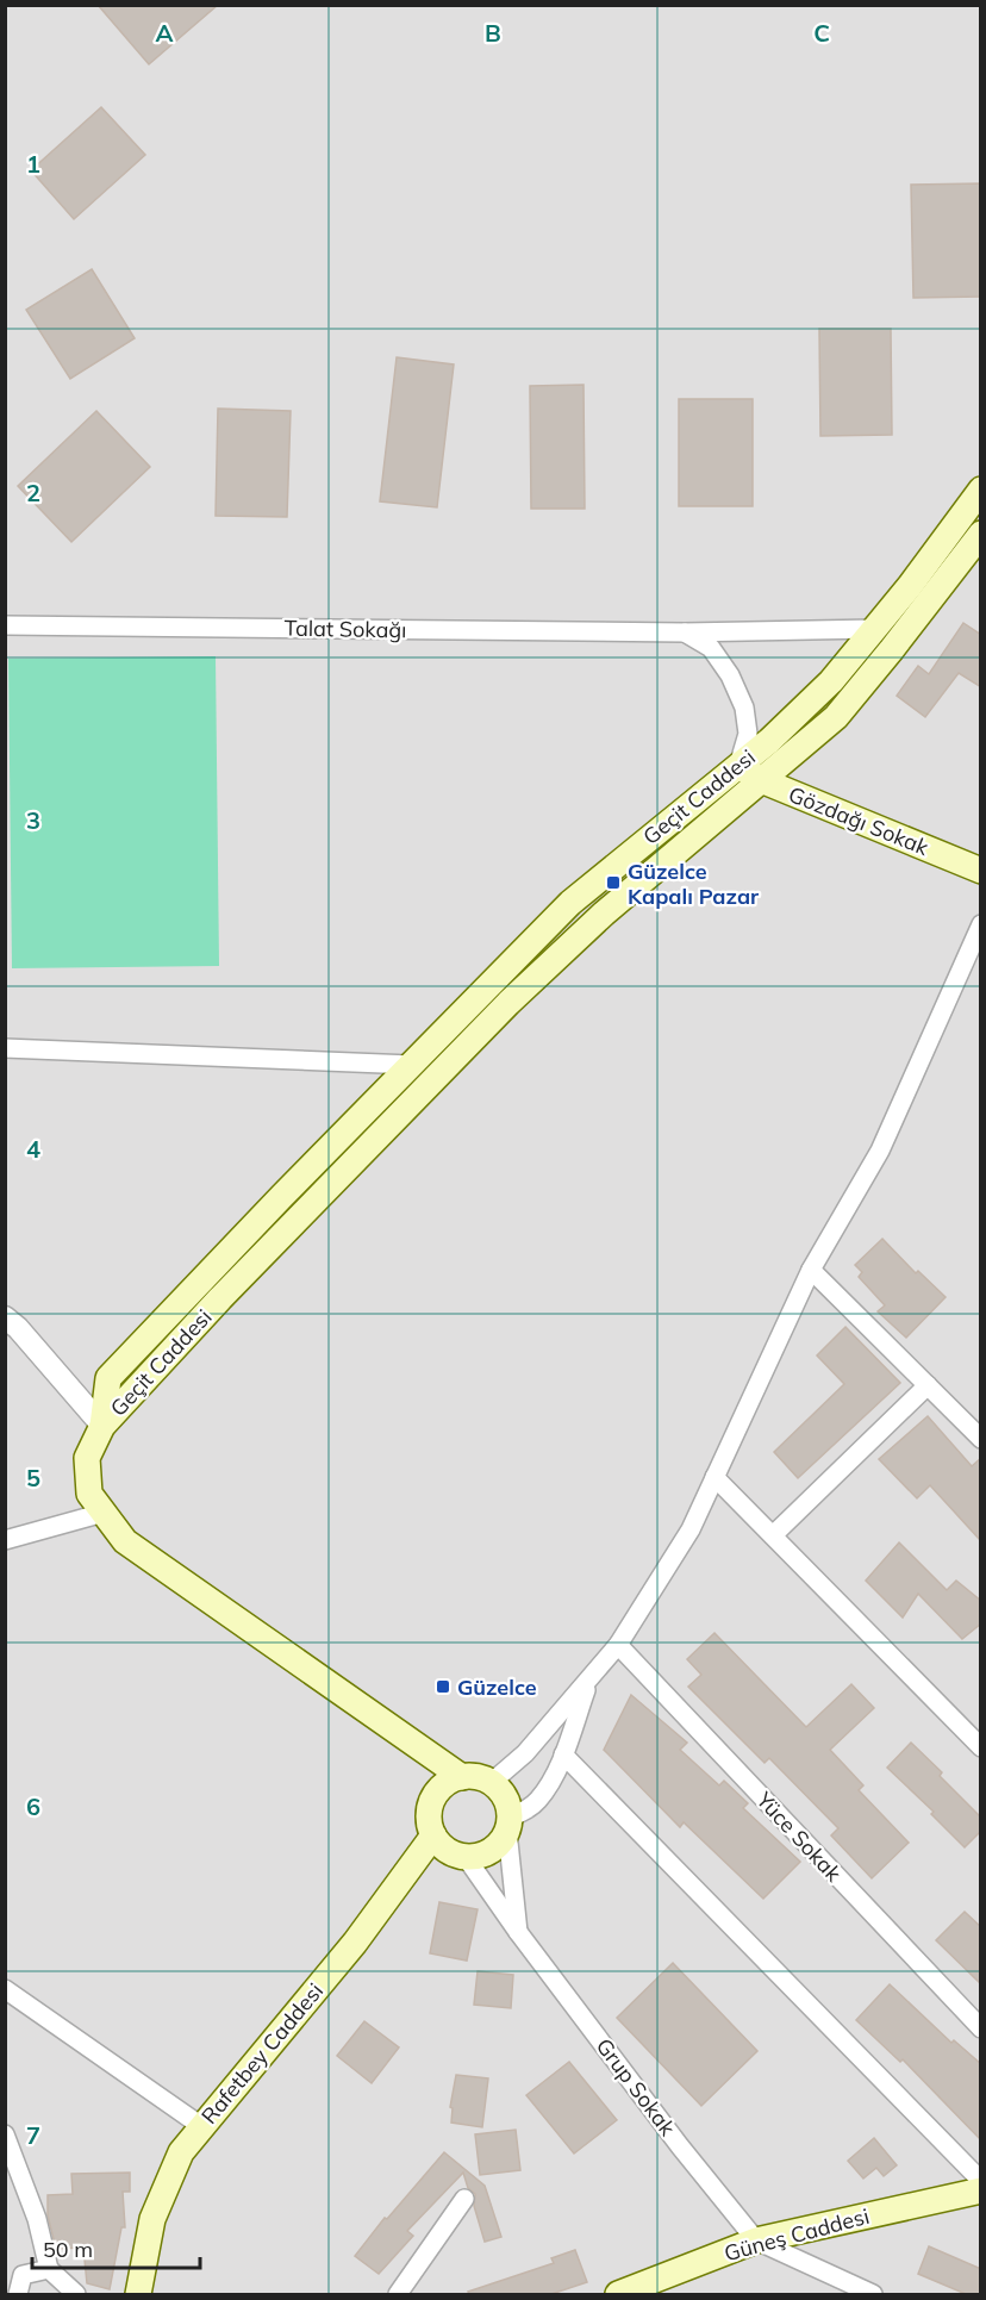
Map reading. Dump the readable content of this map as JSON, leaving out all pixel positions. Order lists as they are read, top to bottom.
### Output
{
  "streets": {
    "main road": [
      "Geçit Caddesi",
      "Gözdağı Sokak",
      "Rafetbey Caddesi",
      "Güneş Caddesi"
    ],
    "street": ["Talat Sokağı", "Yüce Sokak", "Grup Sokak"]
  },
  "crossings": [
    ["Talat Sokağı", "Geçit Caddesi"],
    ["Geçit Caddesi", "Gözdağı Sokak"],
    ["Rafetbey Caddesi", "Grup Sokak"],
    ["Grup Sokak", "Güneş Caddesi"]
  ],
  "places": {
    "transit": ["Güzelce Kapalı Pazar", "Güzelce"]
  },
  "scale_bar": "50 m",
  "grid": {
    "columns": ["A", "B", "C"],
    "rows": [
      "1",
      "2",
      "3",
      "4",
      "5",
      "6",
      "7"
    ]
  }
}
